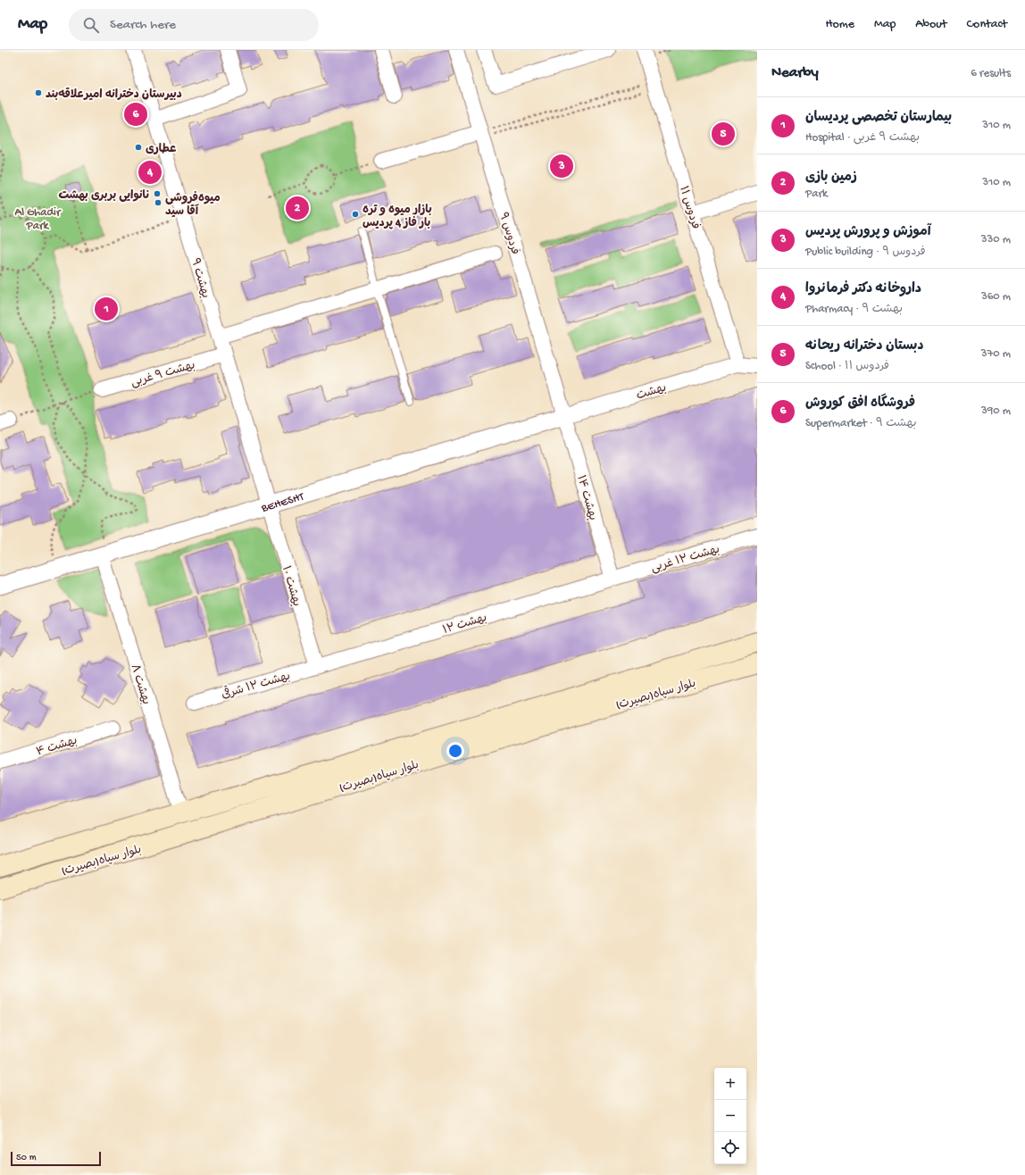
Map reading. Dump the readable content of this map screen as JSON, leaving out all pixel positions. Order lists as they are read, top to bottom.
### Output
{
  "streets": {
    "main road": ["بلوار سپاه(بصیرت)"],
    "street": [
      "فردوس ۱۱",
      "فردوس ۹",
      "بهشت ۹",
      "بهشت ۹ غربی",
      "بهشت",
      "بهشت ۱۴",
      "BEHESHT",
      "بهشت ۱۲ غربی",
      "بهشت ۱۰",
      "بهشت ۱۲",
      "بهشت ۸",
      "بهشت ۱۲ شرقی",
      "بهشت ۴"
    ]
  },
  "crossings": [
    ["فردوس ۱۱", "بهشت"],
    ["فردوس ۹", "بهشت"],
    ["فردوس ۹", "بهشت ۱۴"],
    ["فردوس ۹", "BEHESHT"],
    ["بهشت ۹", "بهشت ۹ غربی"],
    ["بهشت ۹", "BEHESHT"],
    ["بهشت ۹", "بهشت ۱۰"],
    ["بهشت", "بهشت ۱۴"],
    ["بهشت", "BEHESHT"],
    ["بهشت ۱۴", "BEHESHT"],
    ["بهشت ۱۴", "بهشت ۱۲ غربی"],
    ["بهشت ۱۴", "بهشت ۱۲"],
    ["BEHESHT", "بهشت ۱۰"],
    ["BEHESHT", "بهشت ۸"],
    ["بهشت ۱۲ غربی", "بهشت ۱۲"],
    ["بهشت ۱۰", "بهشت ۱۲"],
    ["بهشت ۱۰", "بهشت ۱۲ شرقی"],
    ["بهشت ۱۲", "بهشت ۱۲ شرقی"],
    ["بهشت ۸", "بلوار سپاه(بصیرت)"]
  ],
  "parks": ["Al Ghadir Park"],
  "places": [
    "دبیرستان دخترانه امیرعلاقه‌بند",
    "عطاری",
    "نانوایی بربری بهشت",
    "میوه‌فروشی آقا سید",
    "بازار میوه و تره بار فاز 4 پردیس"
  ],
  "scale_bar": "50 m",
  "page": {
    "header": "Map",
    "search": "Search here",
    "nav": [
      "Home",
      "Map",
      "About",
      "Contact"
    ],
    "heading": ["Nearby", "6 results"],
    "list": [
      {
        "mark": "1",
        "name": "بیمارستان تخصصی پردیسان",
        "note": "Hospital · بهشت ۹ غربی",
        "value": "310 m"
      },
      {
        "mark": "2",
        "name": "زمین بازی",
        "note": "Park",
        "value": "310 m"
      },
      {
        "mark": "3",
        "name": "آموزش و پرورش پردیس",
        "note": "Public building · فردوس ۹",
        "value": "330 m"
      },
      {
        "mark": "4",
        "name": "داروخانه دکتر فرمانروا",
        "note": "Pharmacy · بهشت ۹",
        "value": "360 m"
      },
      {
        "mark": "5",
        "name": "دبستان دخترانه ریحانه",
        "note": "School · فردوس ۱۱",
        "value": "370 m"
      },
      {
        "mark": "6",
        "name": "فروشگاه افق کوروش",
        "note": "Supermarket · بهشت ۹",
        "value": "390 m"
      }
    ],
    "pins": [
      "6",
      "5",
      "3",
      "4",
      "2",
      "1"
    ],
    "map_buttons": ["+", "−"],
    "scale": "50 m"
  }
}
